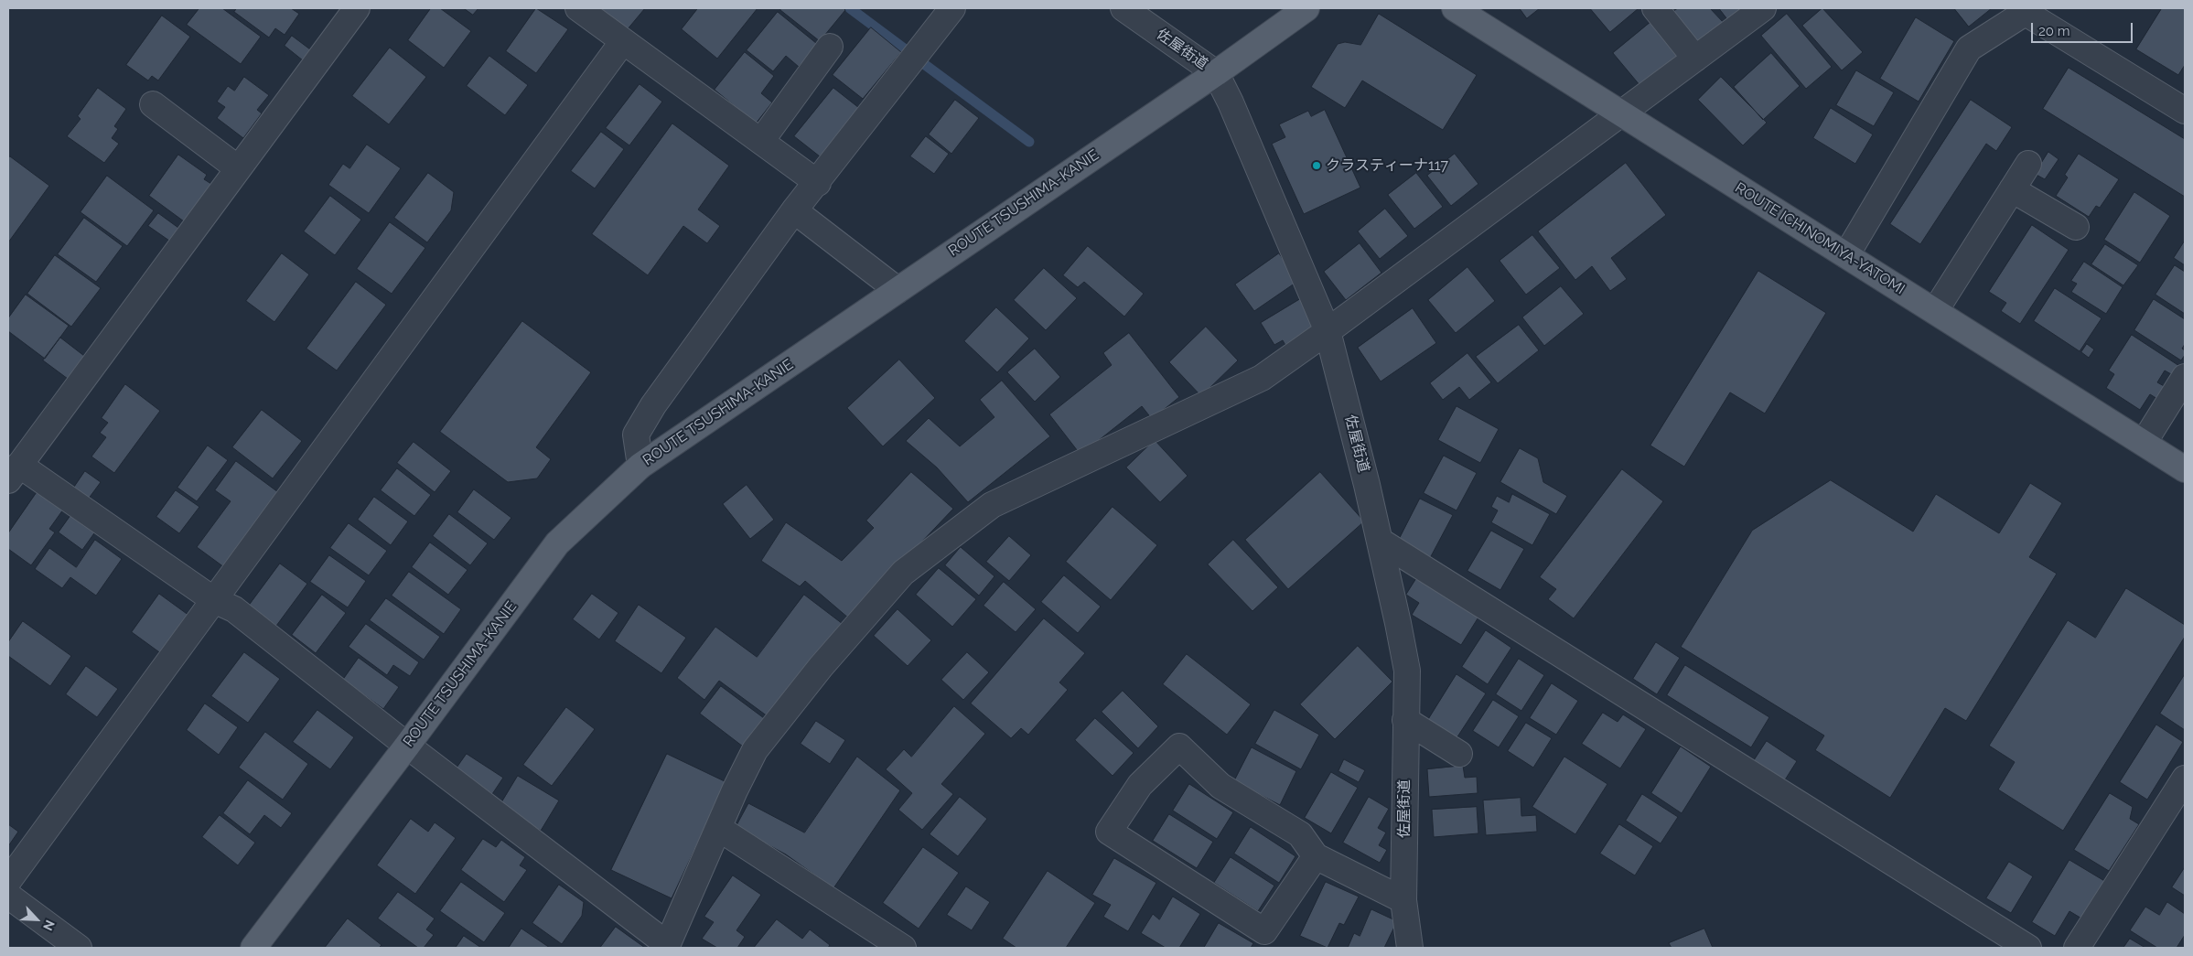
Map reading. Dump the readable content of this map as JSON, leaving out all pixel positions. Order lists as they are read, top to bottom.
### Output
{
  "streets": {
    "main road": ["ROUTE TSUSHIMA-KANIE", "ROUTE ICHINOMIYA-YATOMI"],
    "street": ["佐屋街道"]
  },
  "crossings": [
    ["佐屋街道", "ROUTE TSUSHIMA-KANIE"]
  ],
  "places": ["クラスティーナ117"],
  "scale_bar": "20 m",
  "north": "bottom right"
}
